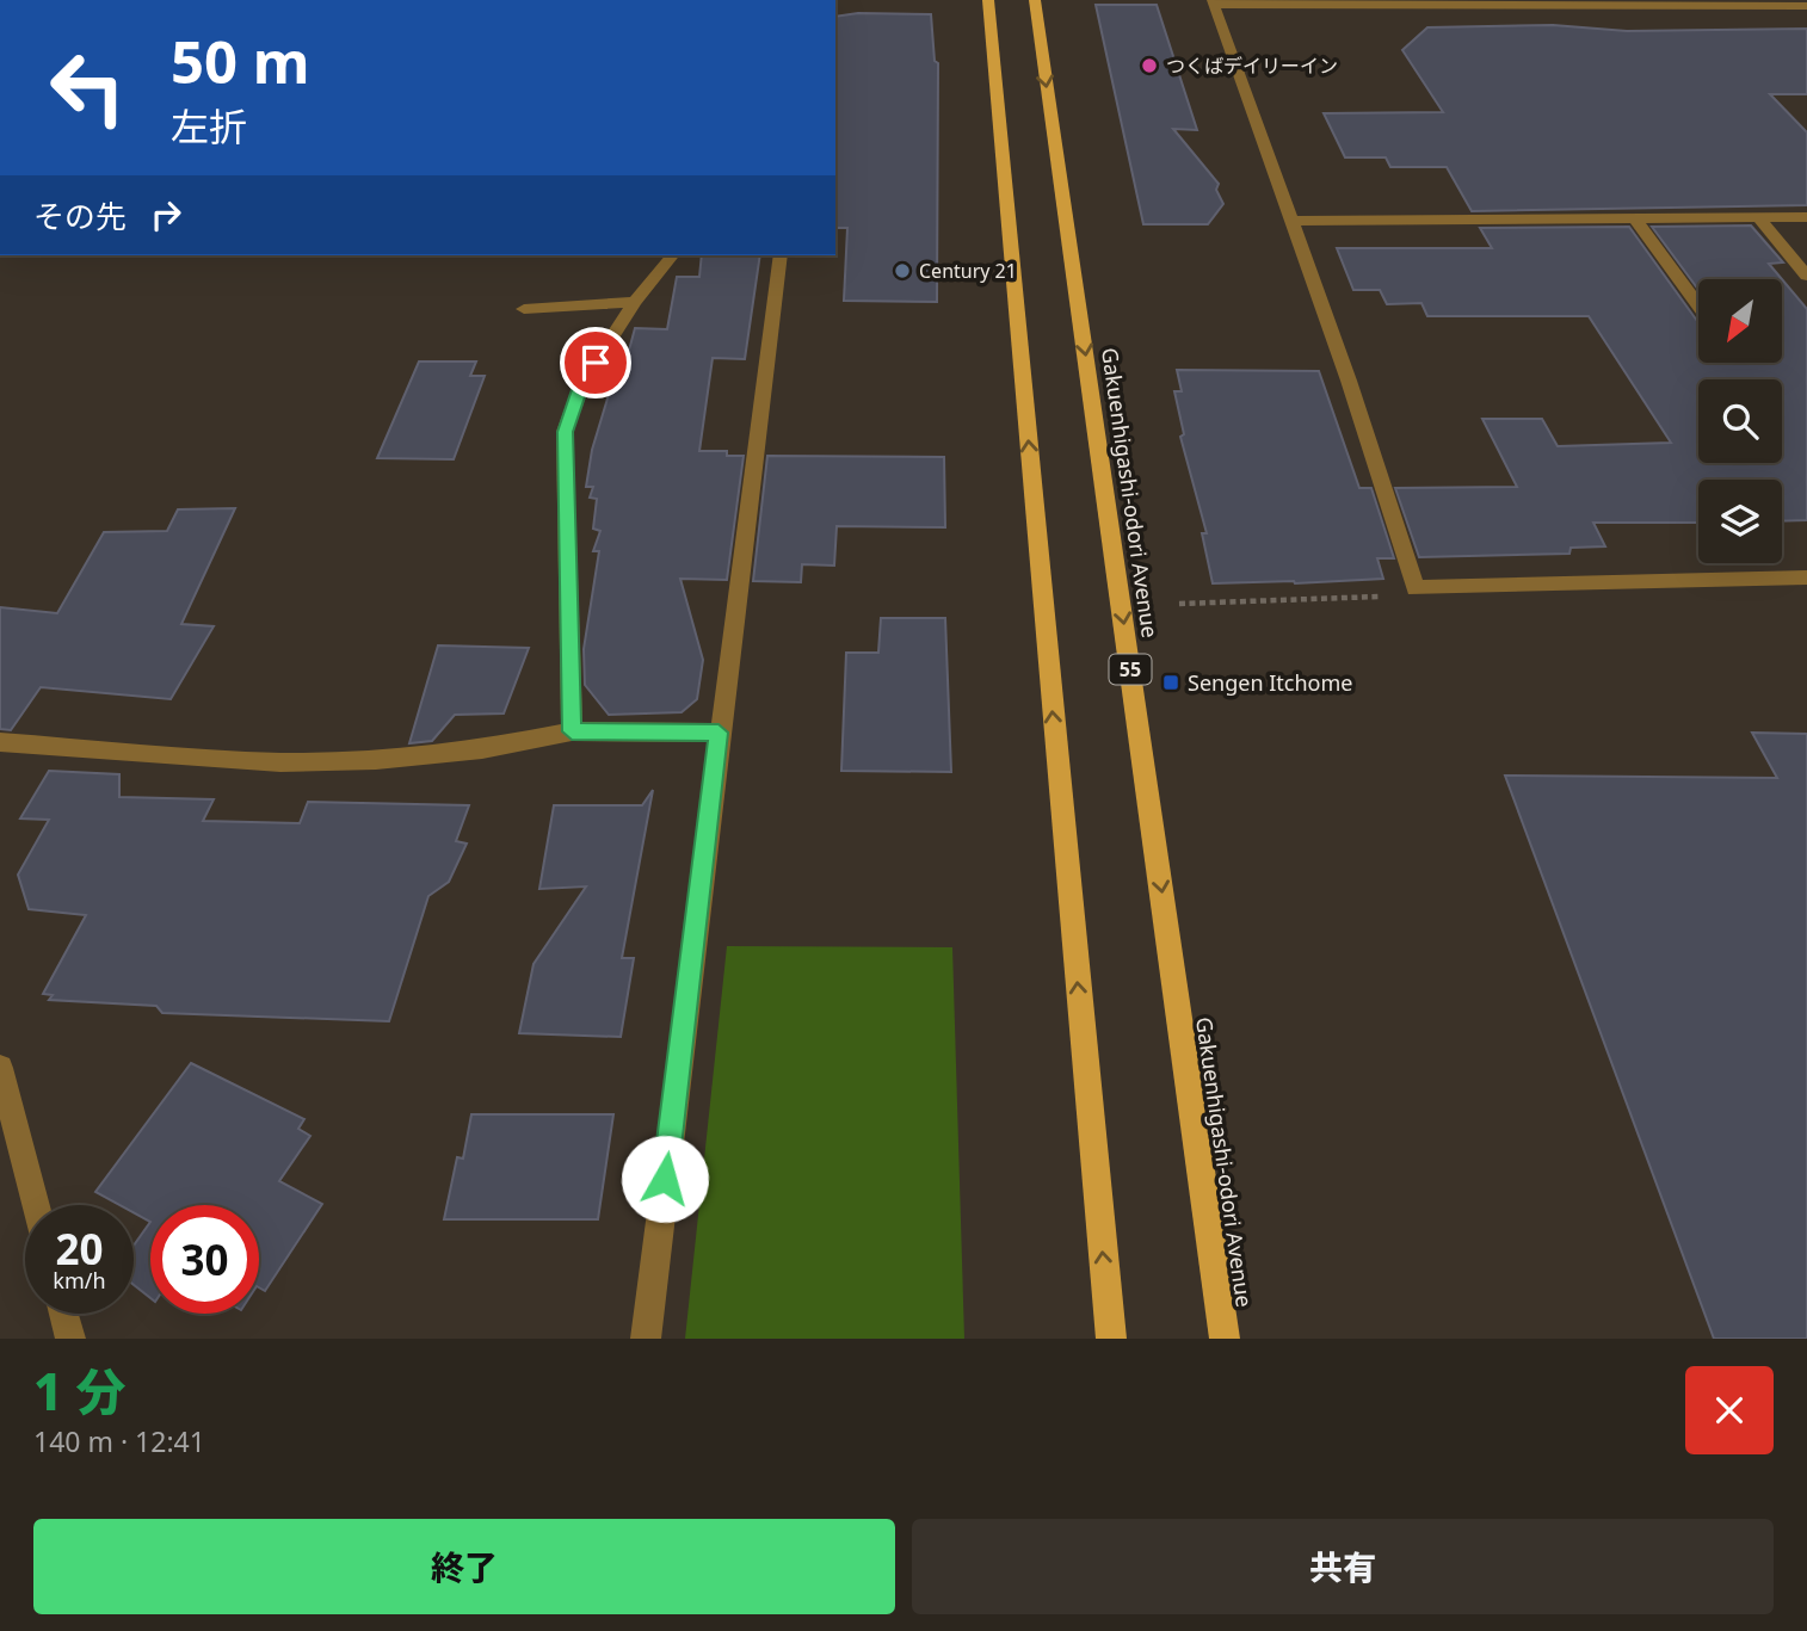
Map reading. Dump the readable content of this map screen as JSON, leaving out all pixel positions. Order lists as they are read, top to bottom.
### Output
{
  "streets": {
    "main road": ["Gakuenhigashi-odori Avenue", "55"]
  },
  "places": {
    "other": ["つくばデイリーイン", "Century 21"],
    "transit": ["Sengen Itchome"]
  },
  "north": "bottom left",
  "page": {
    "turn": ["50 m", "左折"],
    "then": "その先",
    "speed": "20 km/h",
    "limit": "30",
    "heading": ["1 分", "140 m · 12:41"],
    "buttons": ["終了", "共有"]
  }
}
